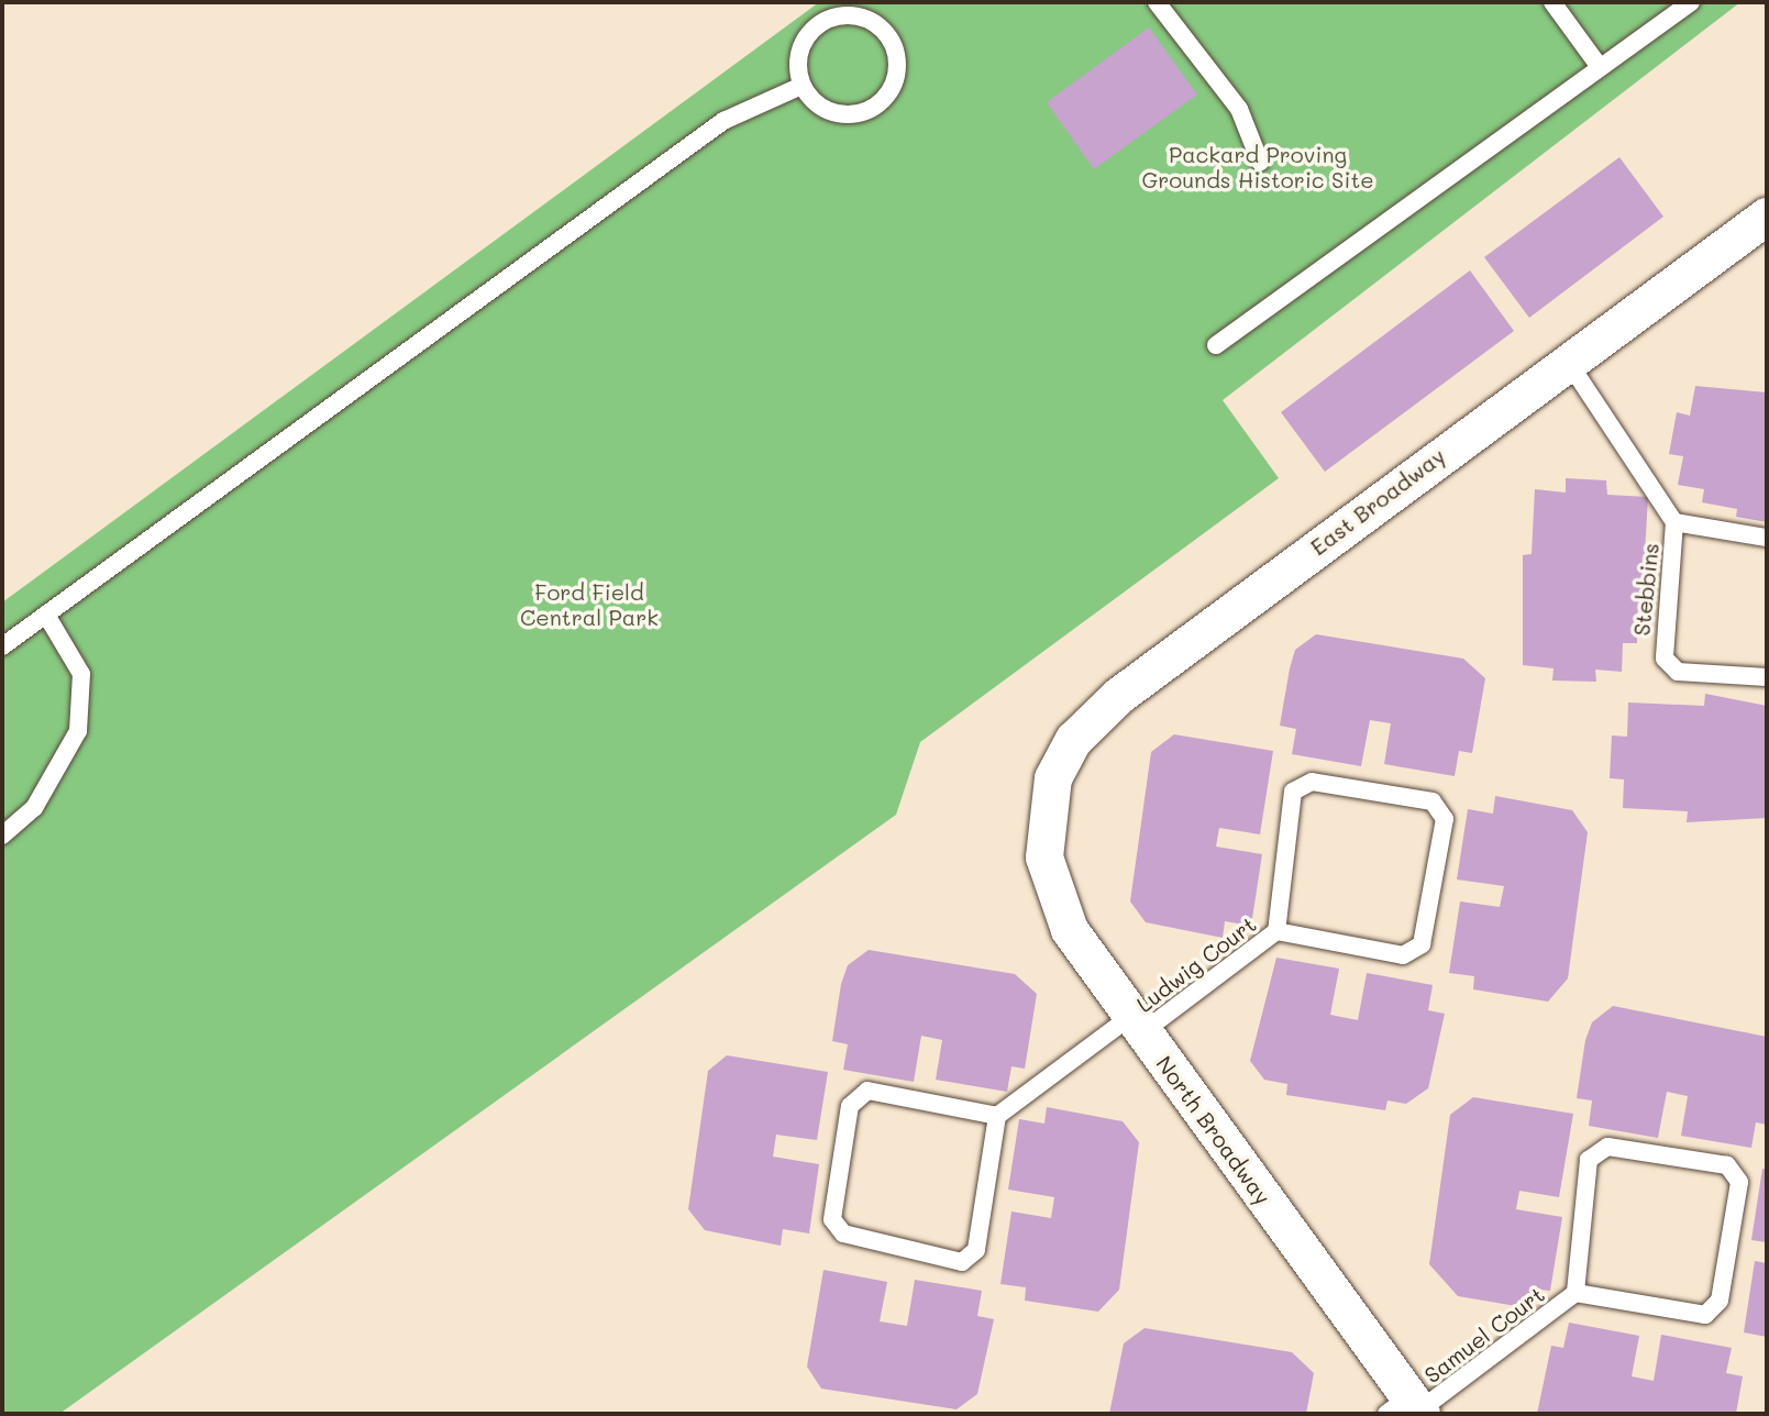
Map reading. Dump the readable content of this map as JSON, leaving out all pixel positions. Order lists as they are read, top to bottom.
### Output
{
  "streets": {
    "street": ["East Broadway", "North Broadway"],
    "lane": ["Stebbins", "Ludwig Court", "Samuel Court"]
  },
  "crossings": [
    ["East Broadway", "Stebbins"],
    ["East Broadway", "North Broadway"],
    ["Ludwig Court", "North Broadway"],
    ["North Broadway", "Samuel Court"]
  ],
  "parks": ["Packard Proving Grounds Historic Site", "Ford Field Central Park"]
}
